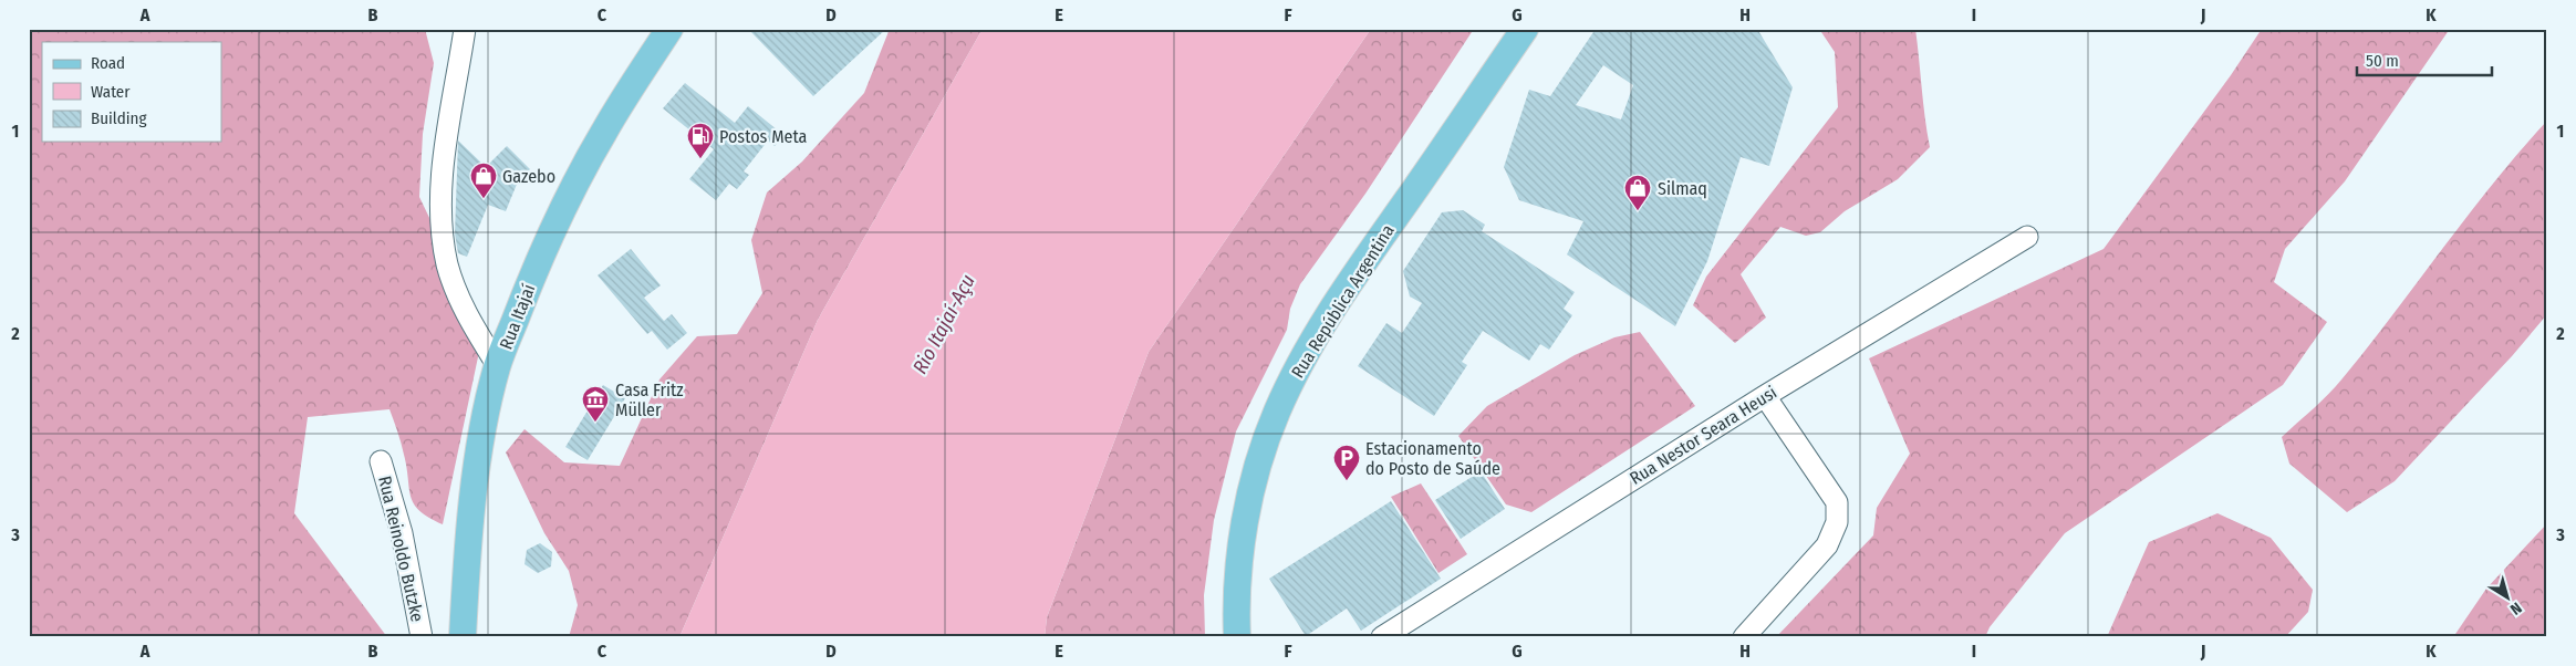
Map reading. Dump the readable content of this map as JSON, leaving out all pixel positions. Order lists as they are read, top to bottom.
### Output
{
  "streets": {
    "main road": ["Rua República Argentina", "Rua Itajaí"],
    "street": ["Rua Nestor Seara Heusi", "Rua Reinoldo Butzke"]
  },
  "water": ["Rio Itajaí-Açu"],
  "places": {
    "fuel station": ["Postos Meta"],
    "shop": ["Gazebo", "Silmaq"],
    "museum": ["Casa Fritz Müller"],
    "parking": ["Estacionamento do Posto de Saúde"]
  },
  "legend": ["Road", "Water", "Building"],
  "scale_bar": "50 m",
  "north": "bottom right",
  "grid": {
    "columns": [
      "A",
      "B",
      "C",
      "D",
      "E",
      "F",
      "G",
      "H",
      "I",
      "J",
      "K"
    ],
    "rows": ["1", "2", "3"]
  }
}
